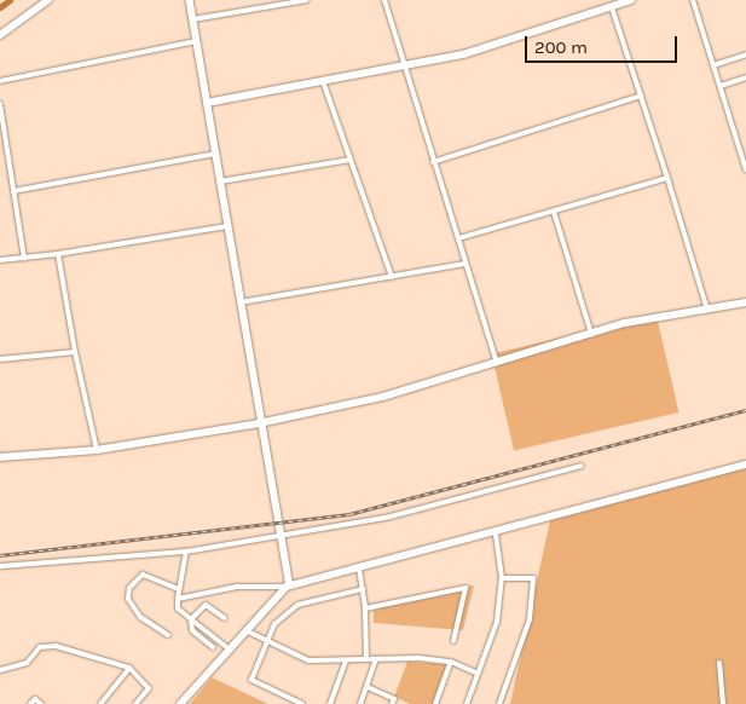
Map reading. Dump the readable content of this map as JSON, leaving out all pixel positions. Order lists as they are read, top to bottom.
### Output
{
  "scale_bar": "200 m"
}
